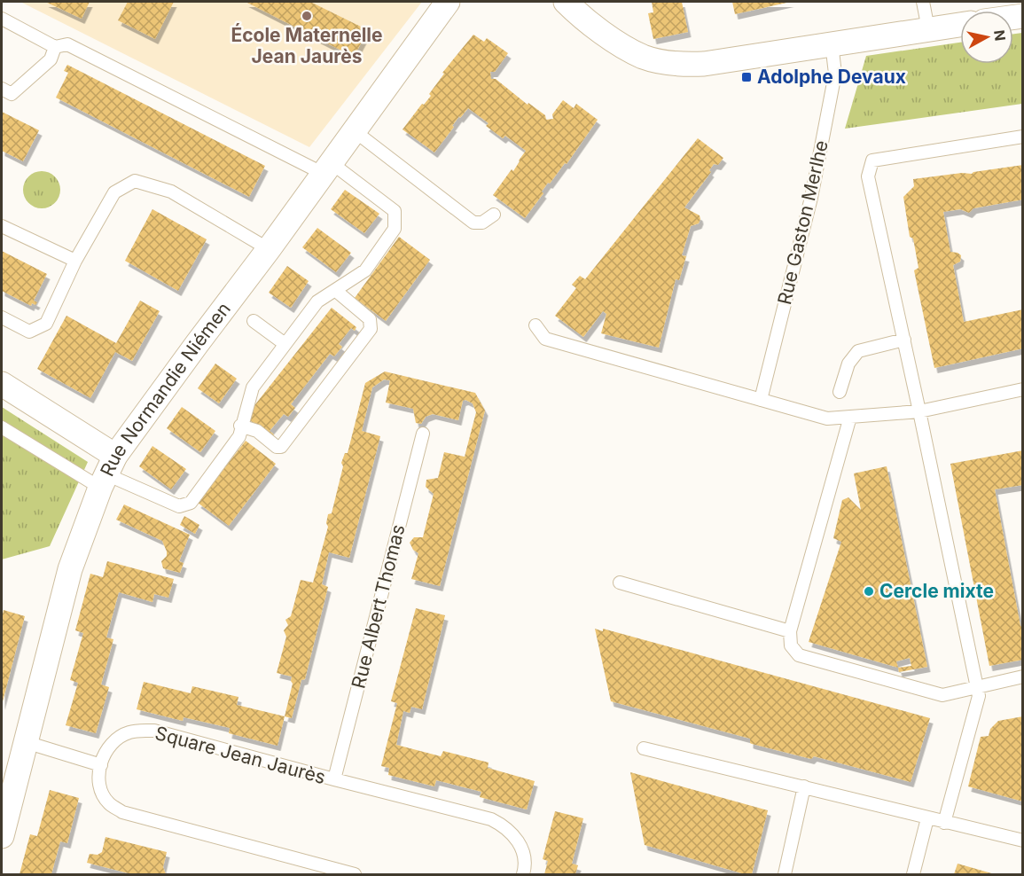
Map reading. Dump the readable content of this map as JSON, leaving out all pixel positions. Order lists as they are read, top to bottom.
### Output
{
  "streets": {
    "street": ["Rue Normandie Niémen"],
    "lane": ["Rue Gaston Merlhe", "Rue Albert Thomas", "Square Jean Jaurès"]
  },
  "crossings": [
    ["Rue Albert Thomas", "Square Jean Jaurès"]
  ],
  "places": {
    "other": ["École Maternelle Jean Jaurès", "Cercle mixte"],
    "transit": ["Adolphe Devaux"]
  },
  "north": "right"
}
